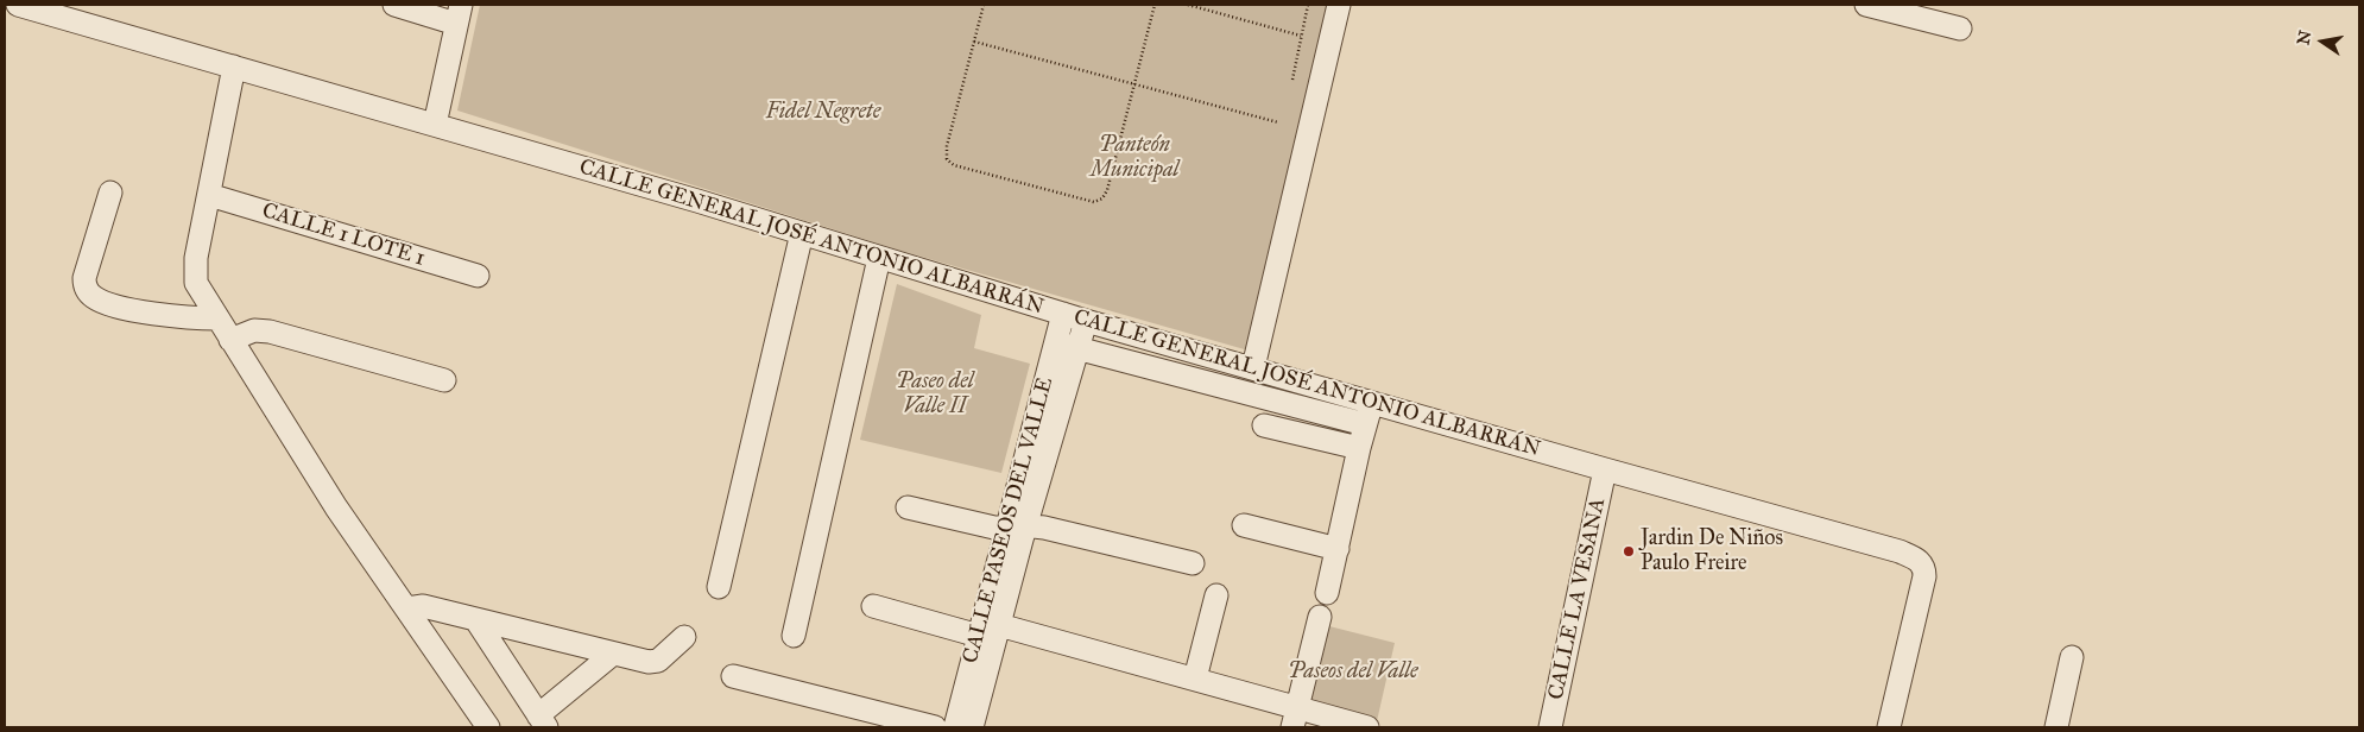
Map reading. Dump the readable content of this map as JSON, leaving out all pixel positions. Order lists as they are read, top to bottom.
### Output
{
  "streets": {
    "street": [
      "CALLE 1 LOTE 1",
      "CALLE GENERAL JOSÉ ANTONIO ALBARRÁN",
      "CALLE PASEOS DEL VALLE",
      "CALLE LA VESANA"
    ]
  },
  "crossings": [
    ["CALLE GENERAL JOSÉ ANTONIO ALBARRÁN", "CALLE PASEOS DEL VALLE"],
    ["CALLE GENERAL JOSÉ ANTONIO ALBARRÁN", "CALLE LA VESANA"]
  ],
  "parks": [
    "Fidel Negrete",
    "Panteón Municipal",
    "Paseo del Valle II",
    "Paseos del Valle"
  ],
  "places": ["Jardin De Niños Paulo Freire"],
  "north": "left"
}
